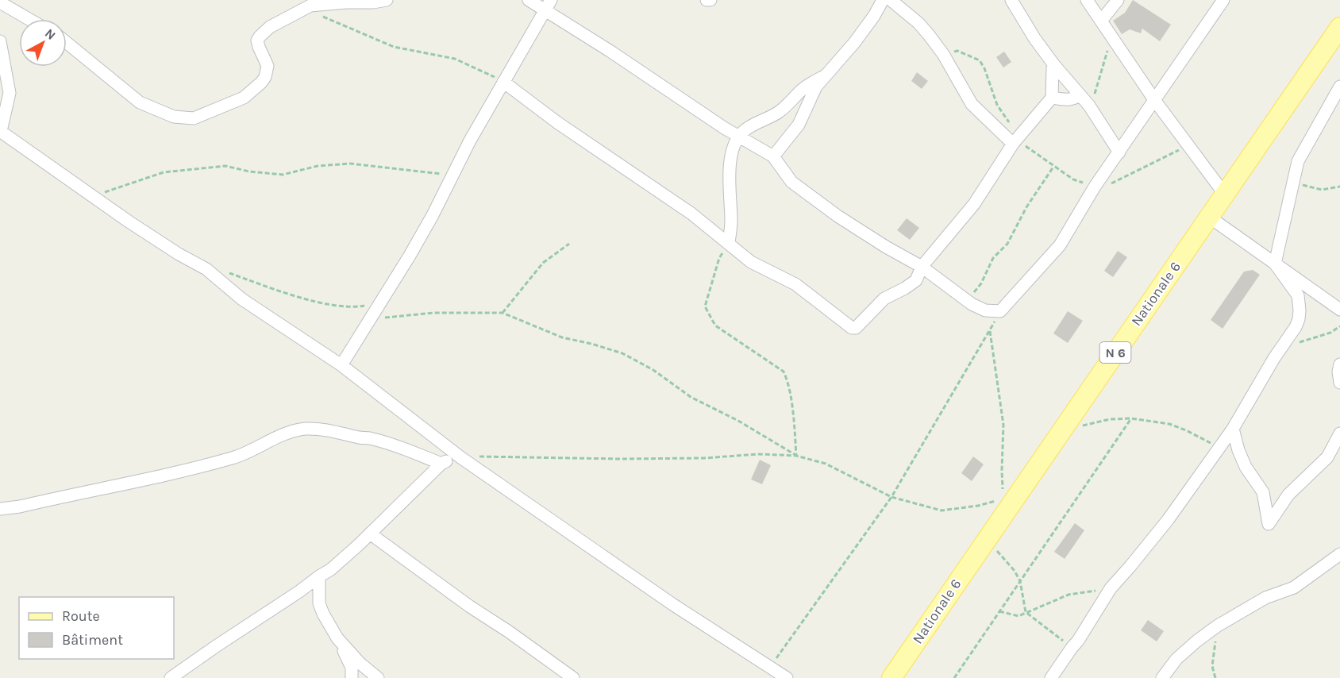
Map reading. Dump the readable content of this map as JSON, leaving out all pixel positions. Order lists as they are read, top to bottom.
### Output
{
  "streets": {
    "main road": ["Nationale 6", "N 6"]
  },
  "legend": ["Route", "Bâtiment"],
  "north": "top right"
}
